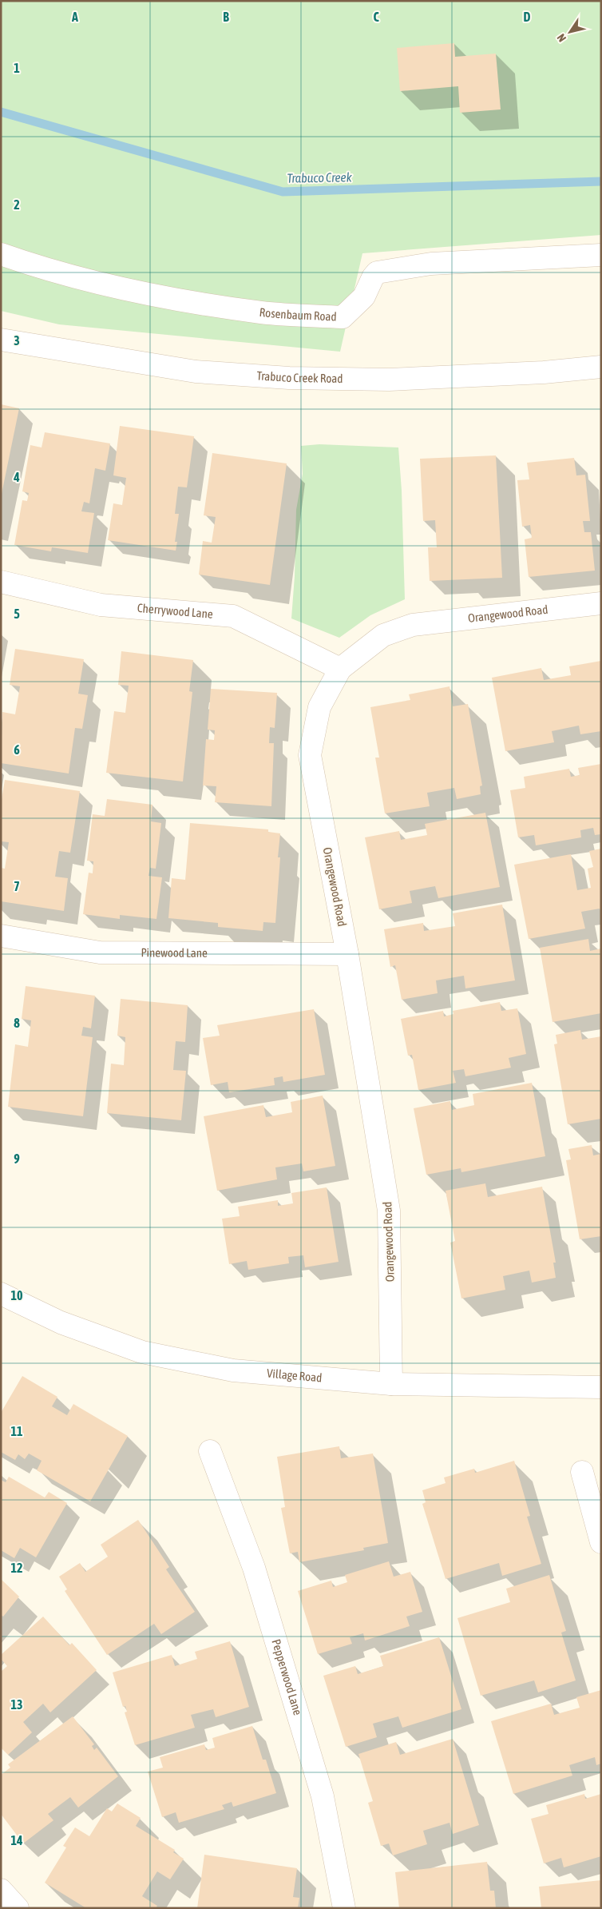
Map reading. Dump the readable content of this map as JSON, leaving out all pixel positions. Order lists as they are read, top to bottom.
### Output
{
  "streets": {
    "street": [
      "Rosenbaum Road",
      "Trabuco Creek Road",
      "Cherrywood Lane",
      "Orangewood Road",
      "Pinewood Lane",
      "Village Road",
      "Pepperwood Lane"
    ]
  },
  "crossings": [
    ["Cherrywood Lane", "Orangewood Road"],
    ["Orangewood Road", "Pinewood Lane"],
    ["Orangewood Road", "Village Road"]
  ],
  "water": ["Trabuco Creek"],
  "north": "bottom left",
  "grid": {
    "columns": [
      "A",
      "B",
      "C",
      "D"
    ],
    "rows": [
      "1",
      "2",
      "3",
      "4",
      "5",
      "6",
      "7",
      "8",
      "9",
      "10",
      "11",
      "12",
      "13",
      "14"
    ]
  }
}
